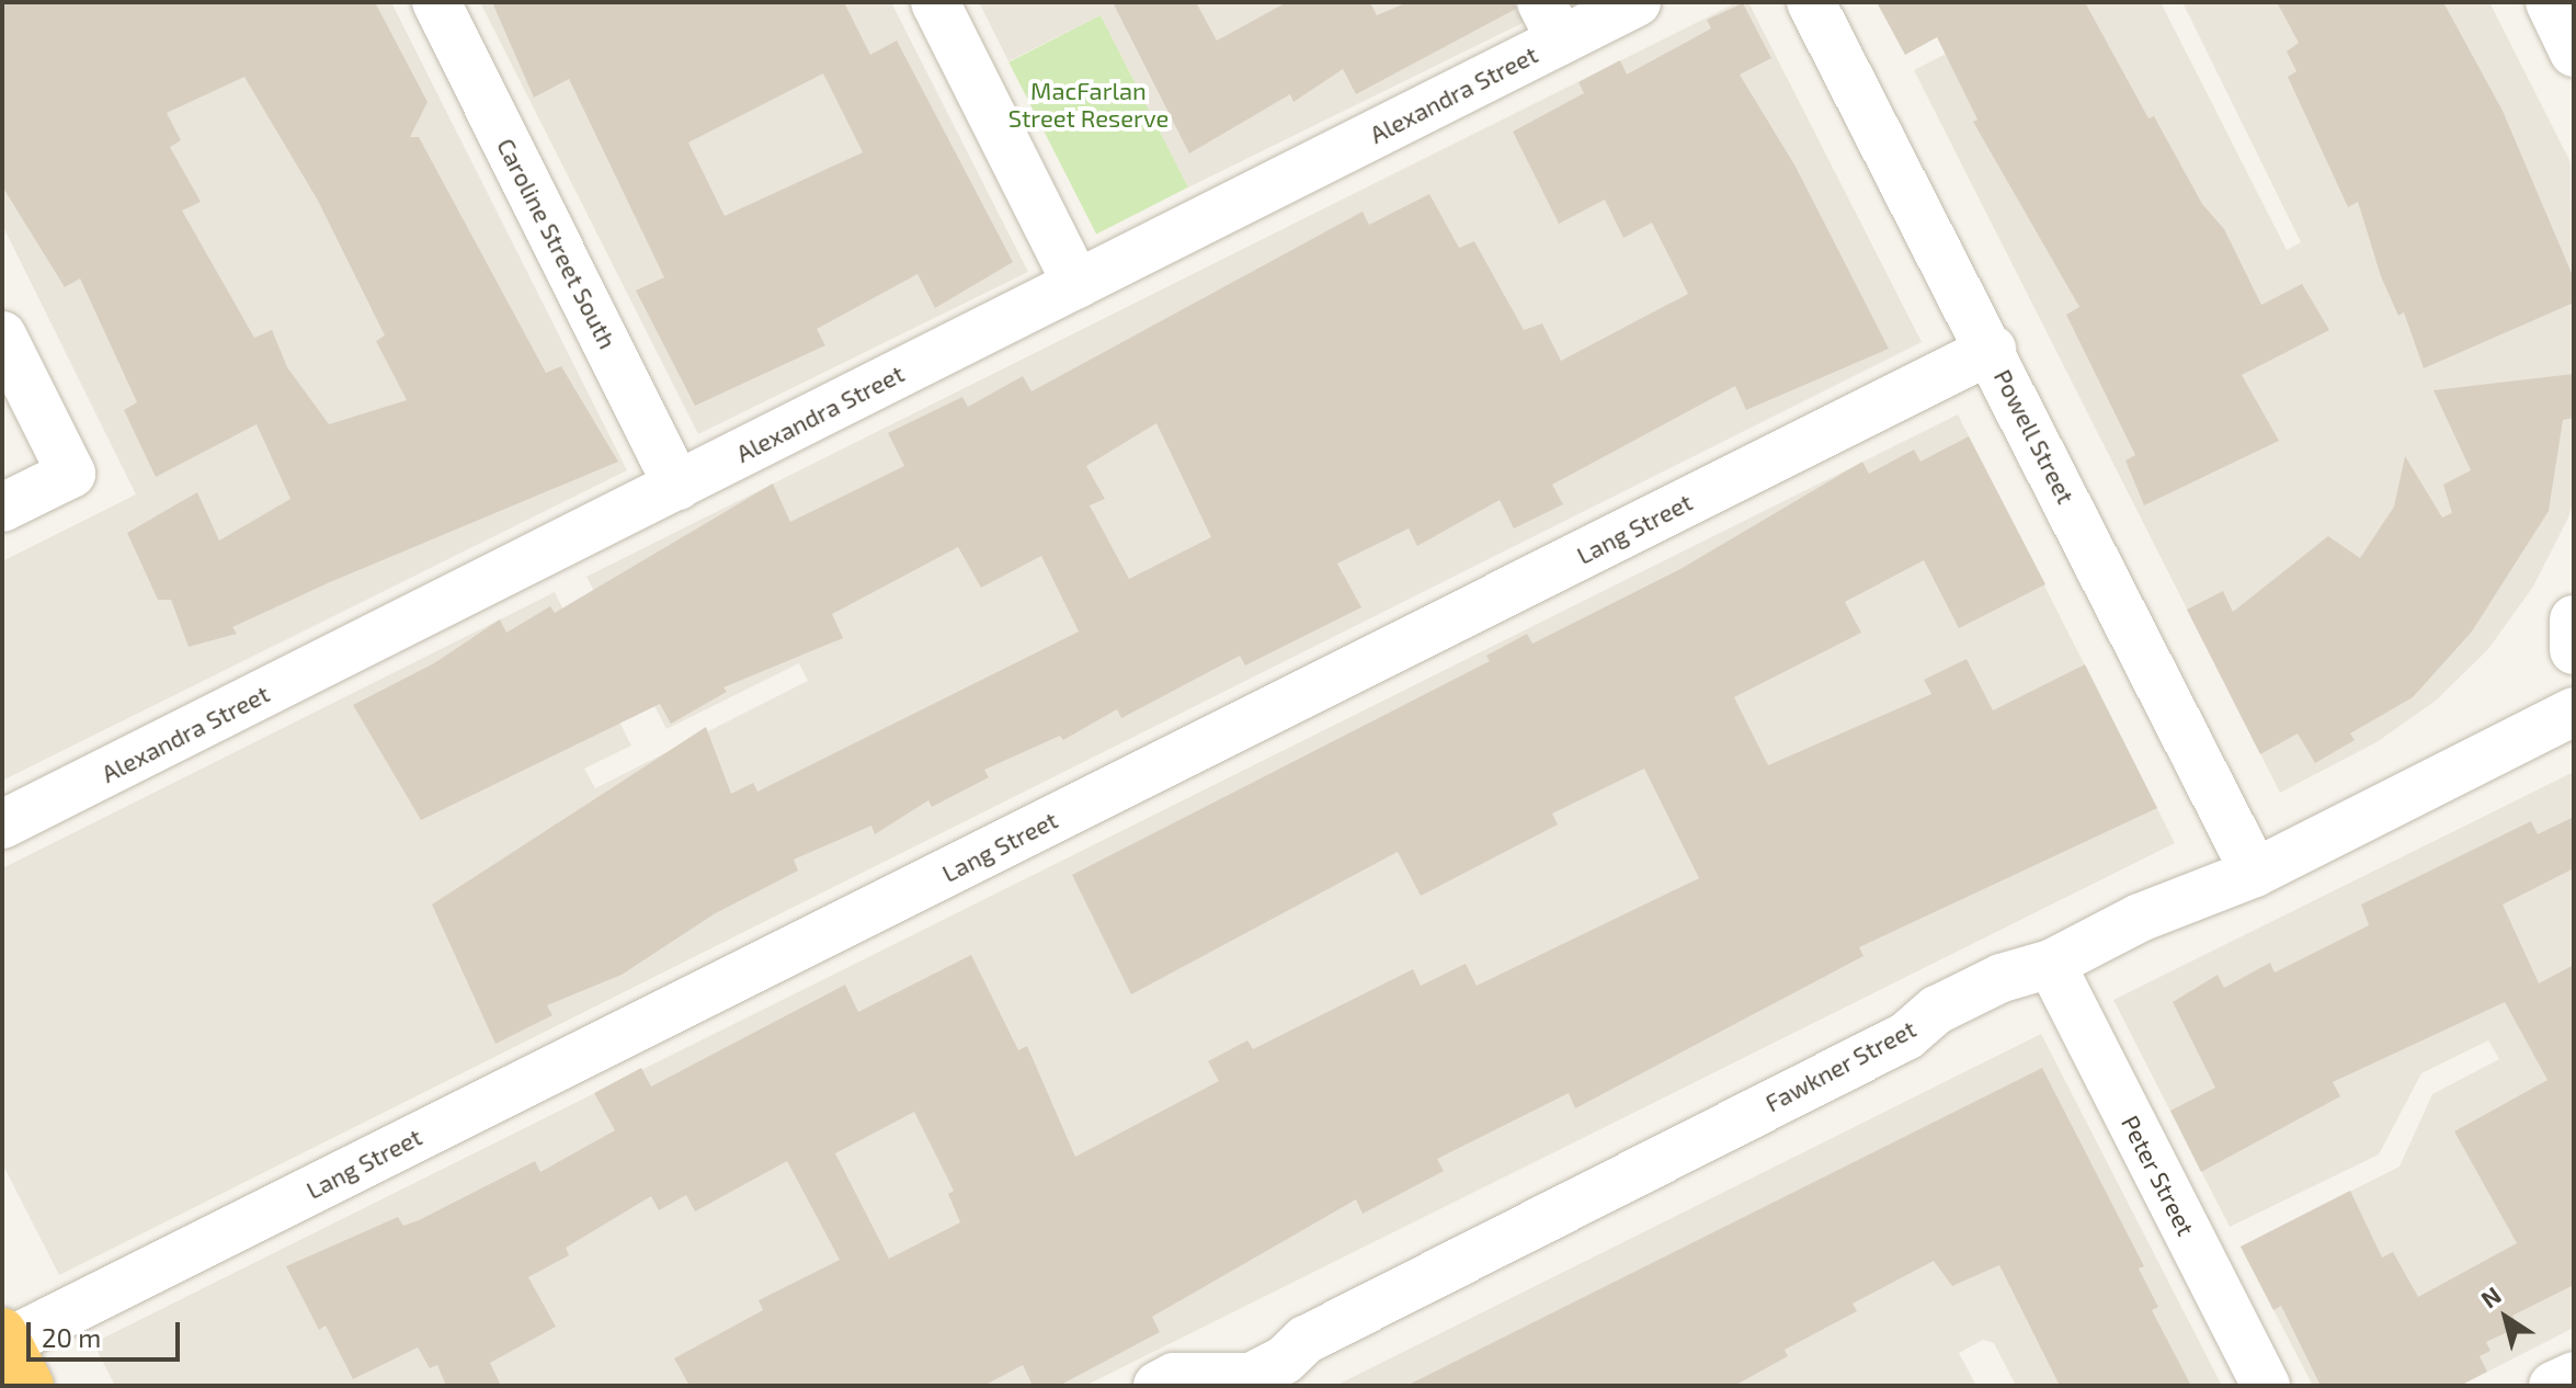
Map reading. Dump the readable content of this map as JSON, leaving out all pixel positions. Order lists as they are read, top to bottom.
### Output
{
  "streets": {
    "street": [
      "Alexandra Street",
      "Caroline Street South",
      "Powell Street",
      "Lang Street",
      "Fawkner Street",
      "Peter Street"
    ]
  },
  "crossings": [
    ["Alexandra Street", "Caroline Street South"],
    ["Powell Street", "Lang Street"],
    ["Powell Street", "Fawkner Street"],
    ["Fawkner Street", "Peter Street"]
  ],
  "parks": ["MacFarlan Street Reserve"],
  "scale_bar": "20 m",
  "north": "top left"
}
